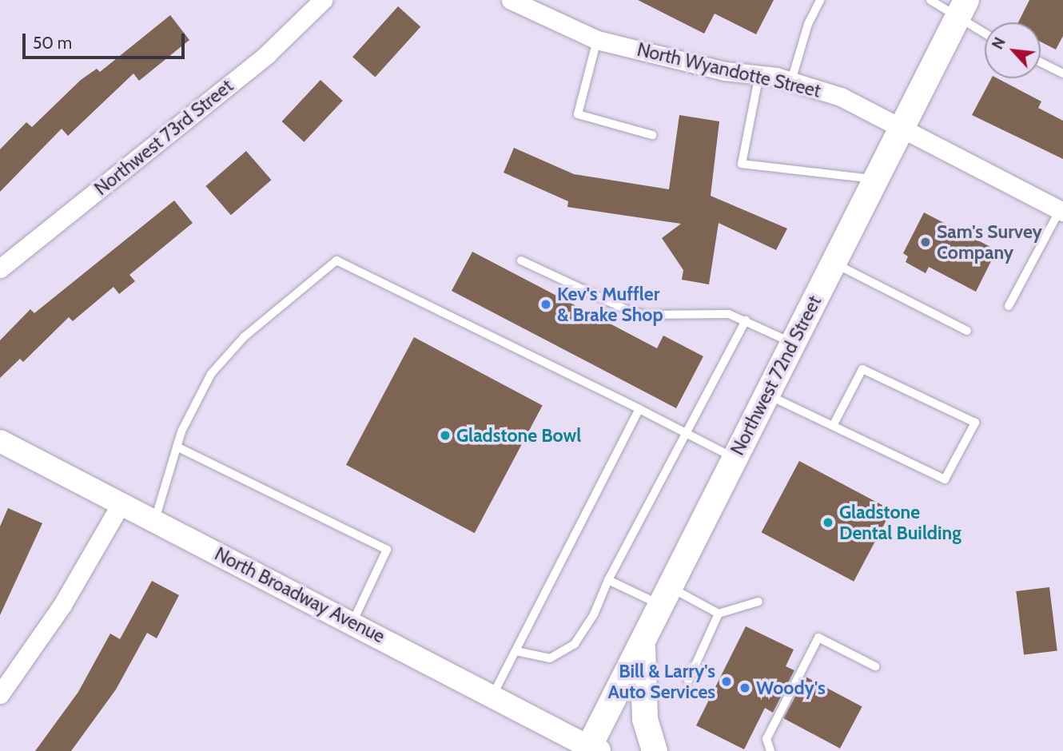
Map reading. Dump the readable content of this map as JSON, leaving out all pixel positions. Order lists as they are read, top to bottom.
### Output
{
  "streets": {
    "main road": ["Northwest 72nd Street"],
    "street": ["North Wyandotte Street", "Northwest 73rd Street", "North Broadway Avenue"]
  },
  "crossings": [
    ["North Wyandotte Street", "Northwest 72nd Street"],
    ["Northwest 72nd Street", "North Broadway Avenue"]
  ],
  "places": [
    "Sam's Survey Company",
    "Kev's Muffler & Brake Shop",
    "Gladstone Bowl",
    "Gladstone Dental Building",
    "Bill & Larry's Auto Services",
    "Woody's"
  ],
  "scale_bar": "50 m",
  "north": "top left"
}
